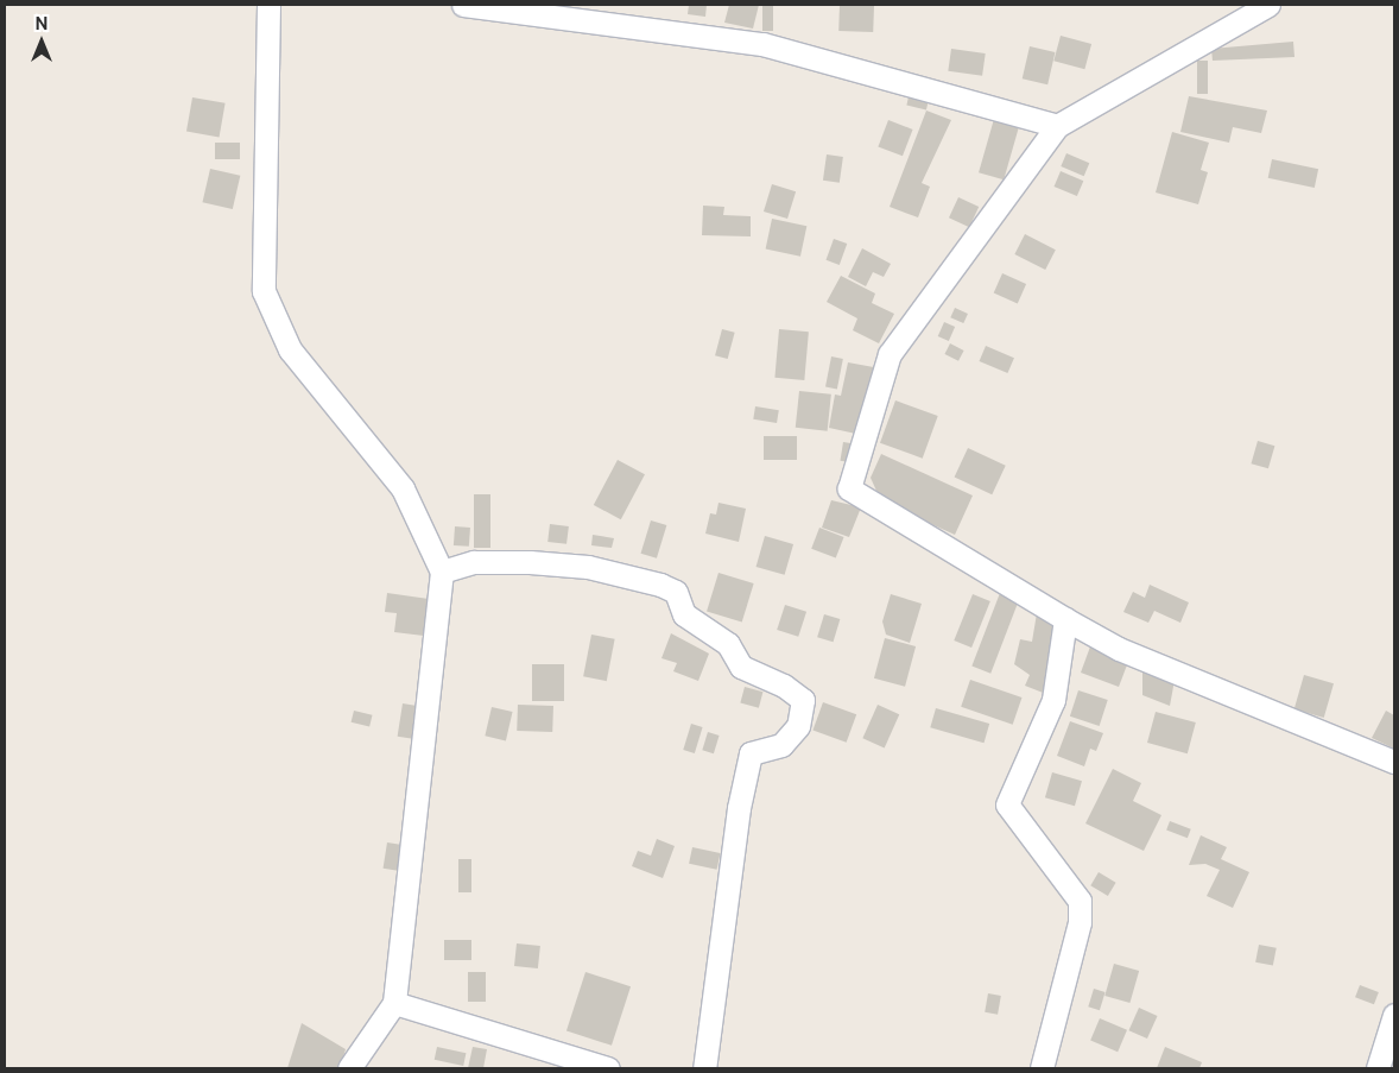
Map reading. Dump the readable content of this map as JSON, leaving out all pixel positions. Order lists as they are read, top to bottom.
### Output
{
  "north": "top"
}
